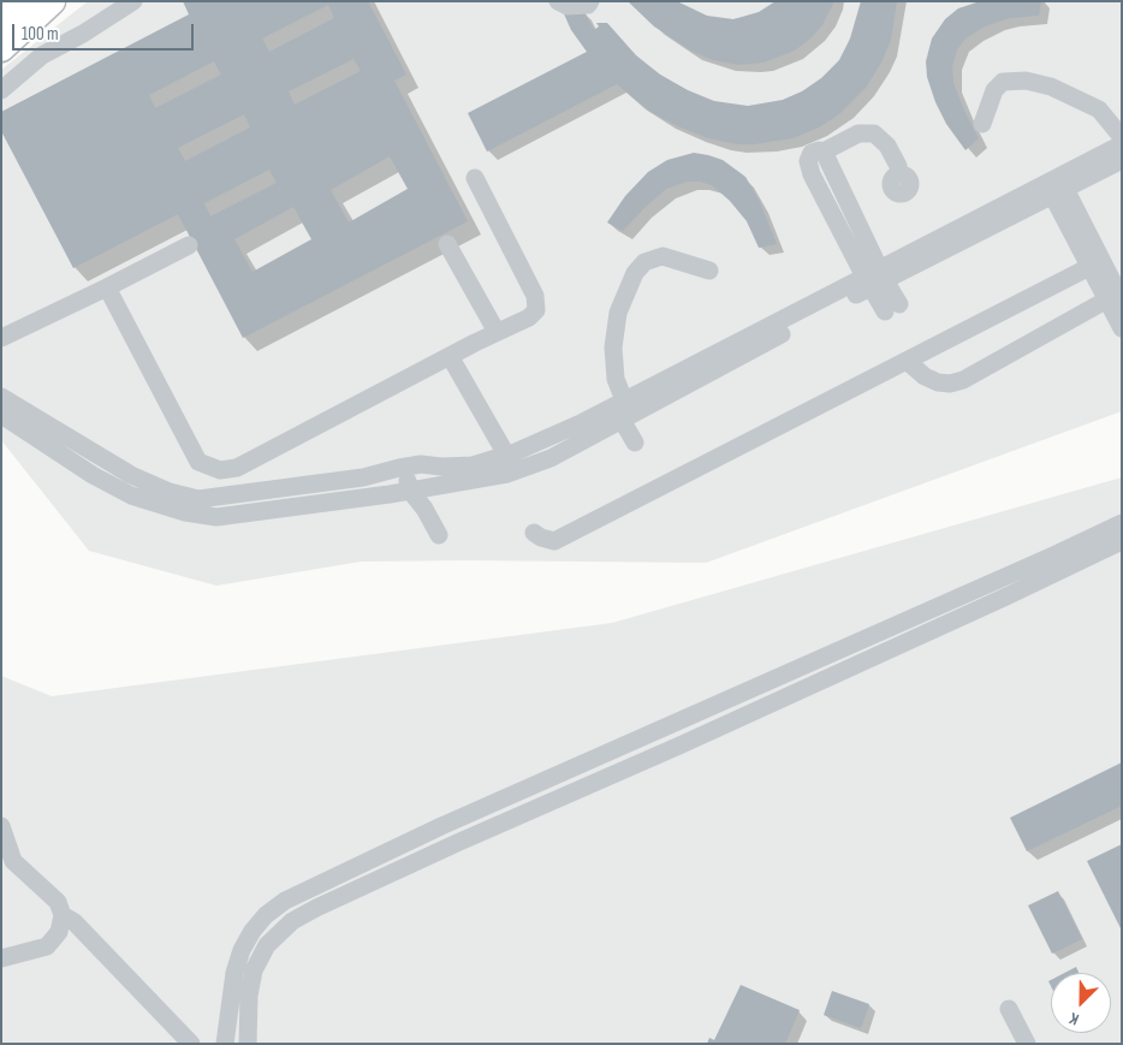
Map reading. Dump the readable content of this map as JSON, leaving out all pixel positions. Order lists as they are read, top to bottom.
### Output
{
  "scale_bar": "100 m",
  "north": "bottom left"
}
